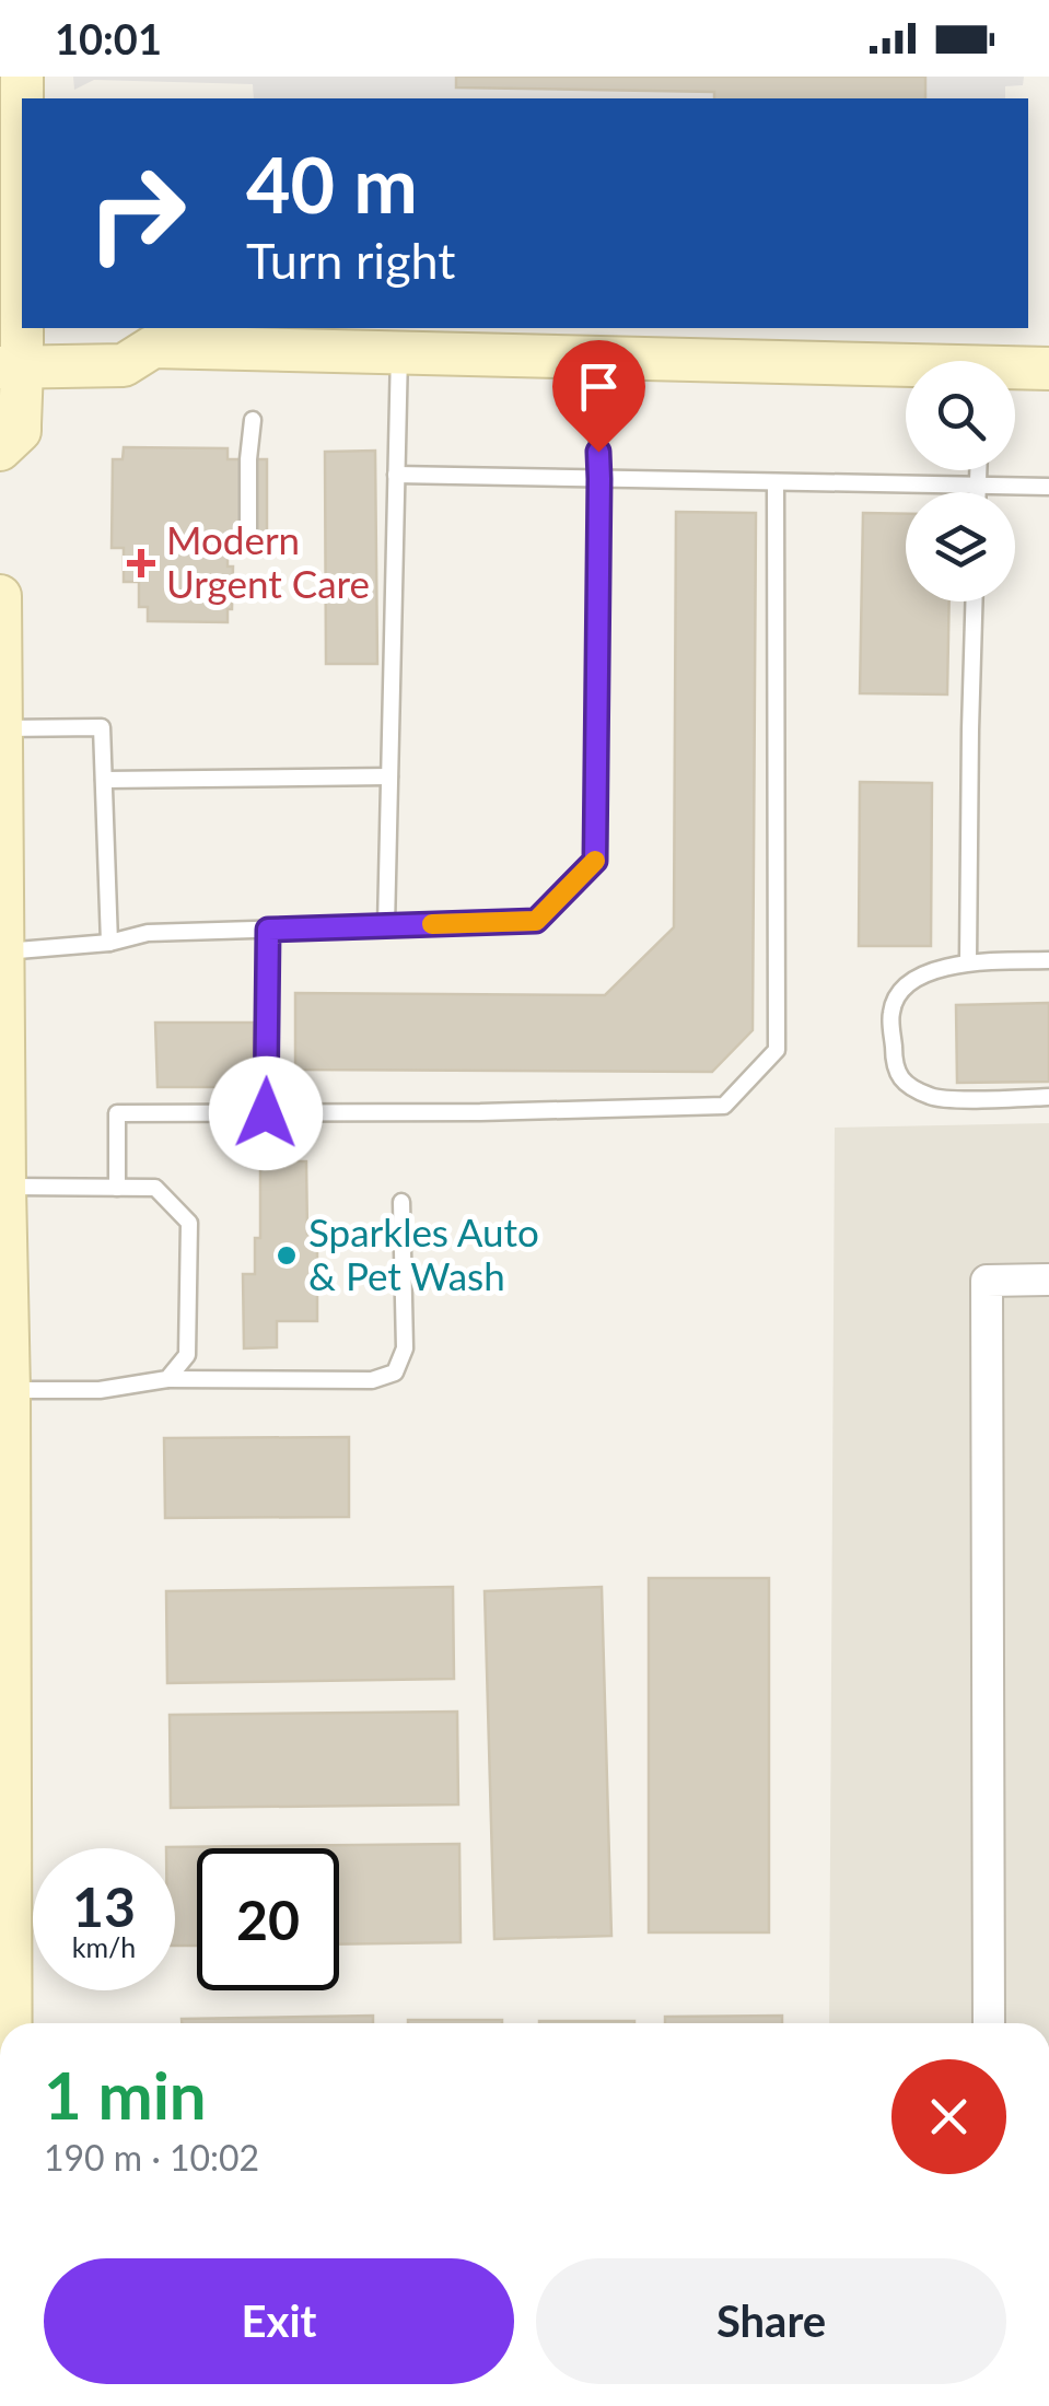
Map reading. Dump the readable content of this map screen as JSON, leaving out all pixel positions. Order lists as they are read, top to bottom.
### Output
{
  "places": {
    "health": ["Modern Urgent Care"],
    "other": ["Sparkles Auto & Pet Wash"]
  },
  "page": {
    "status": "10:01",
    "turn": ["40 m", "Turn right"],
    "speed": "13 km/h",
    "limit": "20",
    "heading": ["1 min", "190 m · 10:02"],
    "buttons": ["Exit", "Share"]
  }
}
